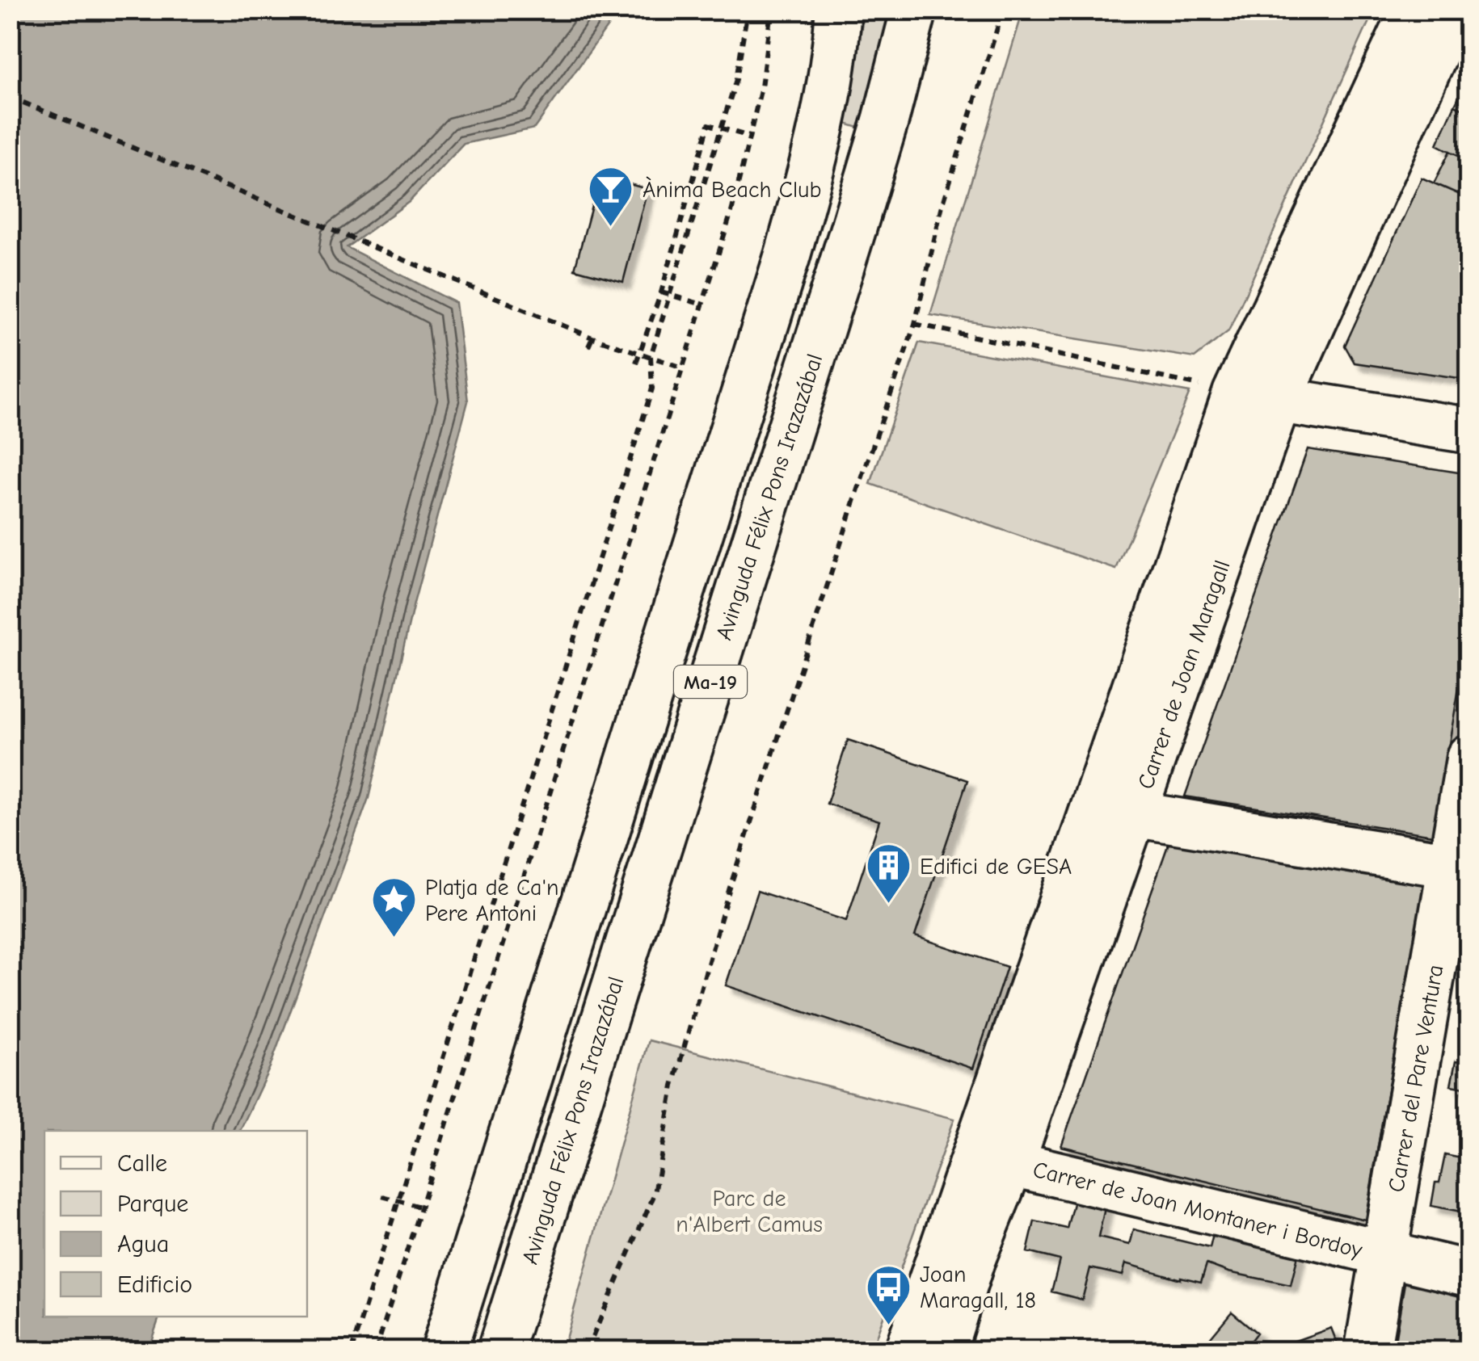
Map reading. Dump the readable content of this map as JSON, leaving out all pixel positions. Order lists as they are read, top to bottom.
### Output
{
  "streets": {
    "main road": [
      "Avinguda Félix Pons Irazazábal",
      "Carrer de Joan Maragall",
      "Ma-19",
      "Carrer del Pare Ventura",
      "Carrer de Joan Montaner i Bordoy"
    ]
  },
  "crossings": [
    ["Carrer de Joan Maragall", "Carrer de Joan Montaner i Bordoy"],
    ["Carrer del Pare Ventura", "Carrer de Joan Montaner i Bordoy"]
  ],
  "parks": ["Parc de n'Albert Camus"],
  "places": {
    "bar": ["Ànima Beach Club"],
    "building": ["Edifici de GESA"],
    "place": ["Platja de Ca'n Pere Antoni"],
    "bus stop": ["Joan Maragall, 18"]
  },
  "legend": [
    "Calle",
    "Parque",
    "Agua",
    "Edificio"
  ]
}
